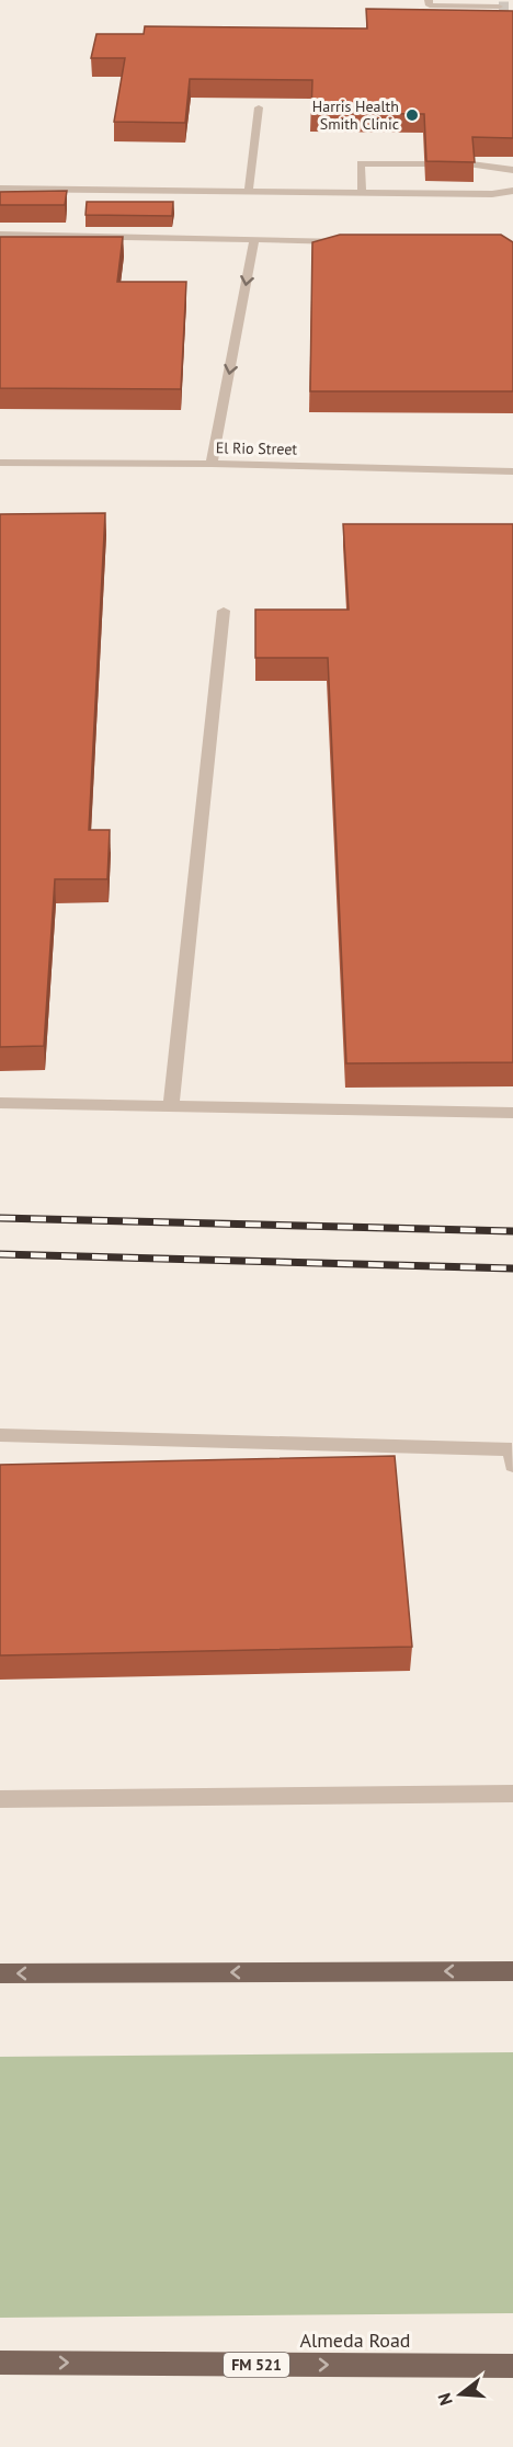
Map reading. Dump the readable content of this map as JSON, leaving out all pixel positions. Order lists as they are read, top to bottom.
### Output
{
  "streets": {
    "main road": ["Almeda Road", "FM 521"],
    "street": ["El Rio Street"]
  },
  "one_way": ["Almeda Road"],
  "places": ["Harris Health Smith Clinic"],
  "north": "left"
}
